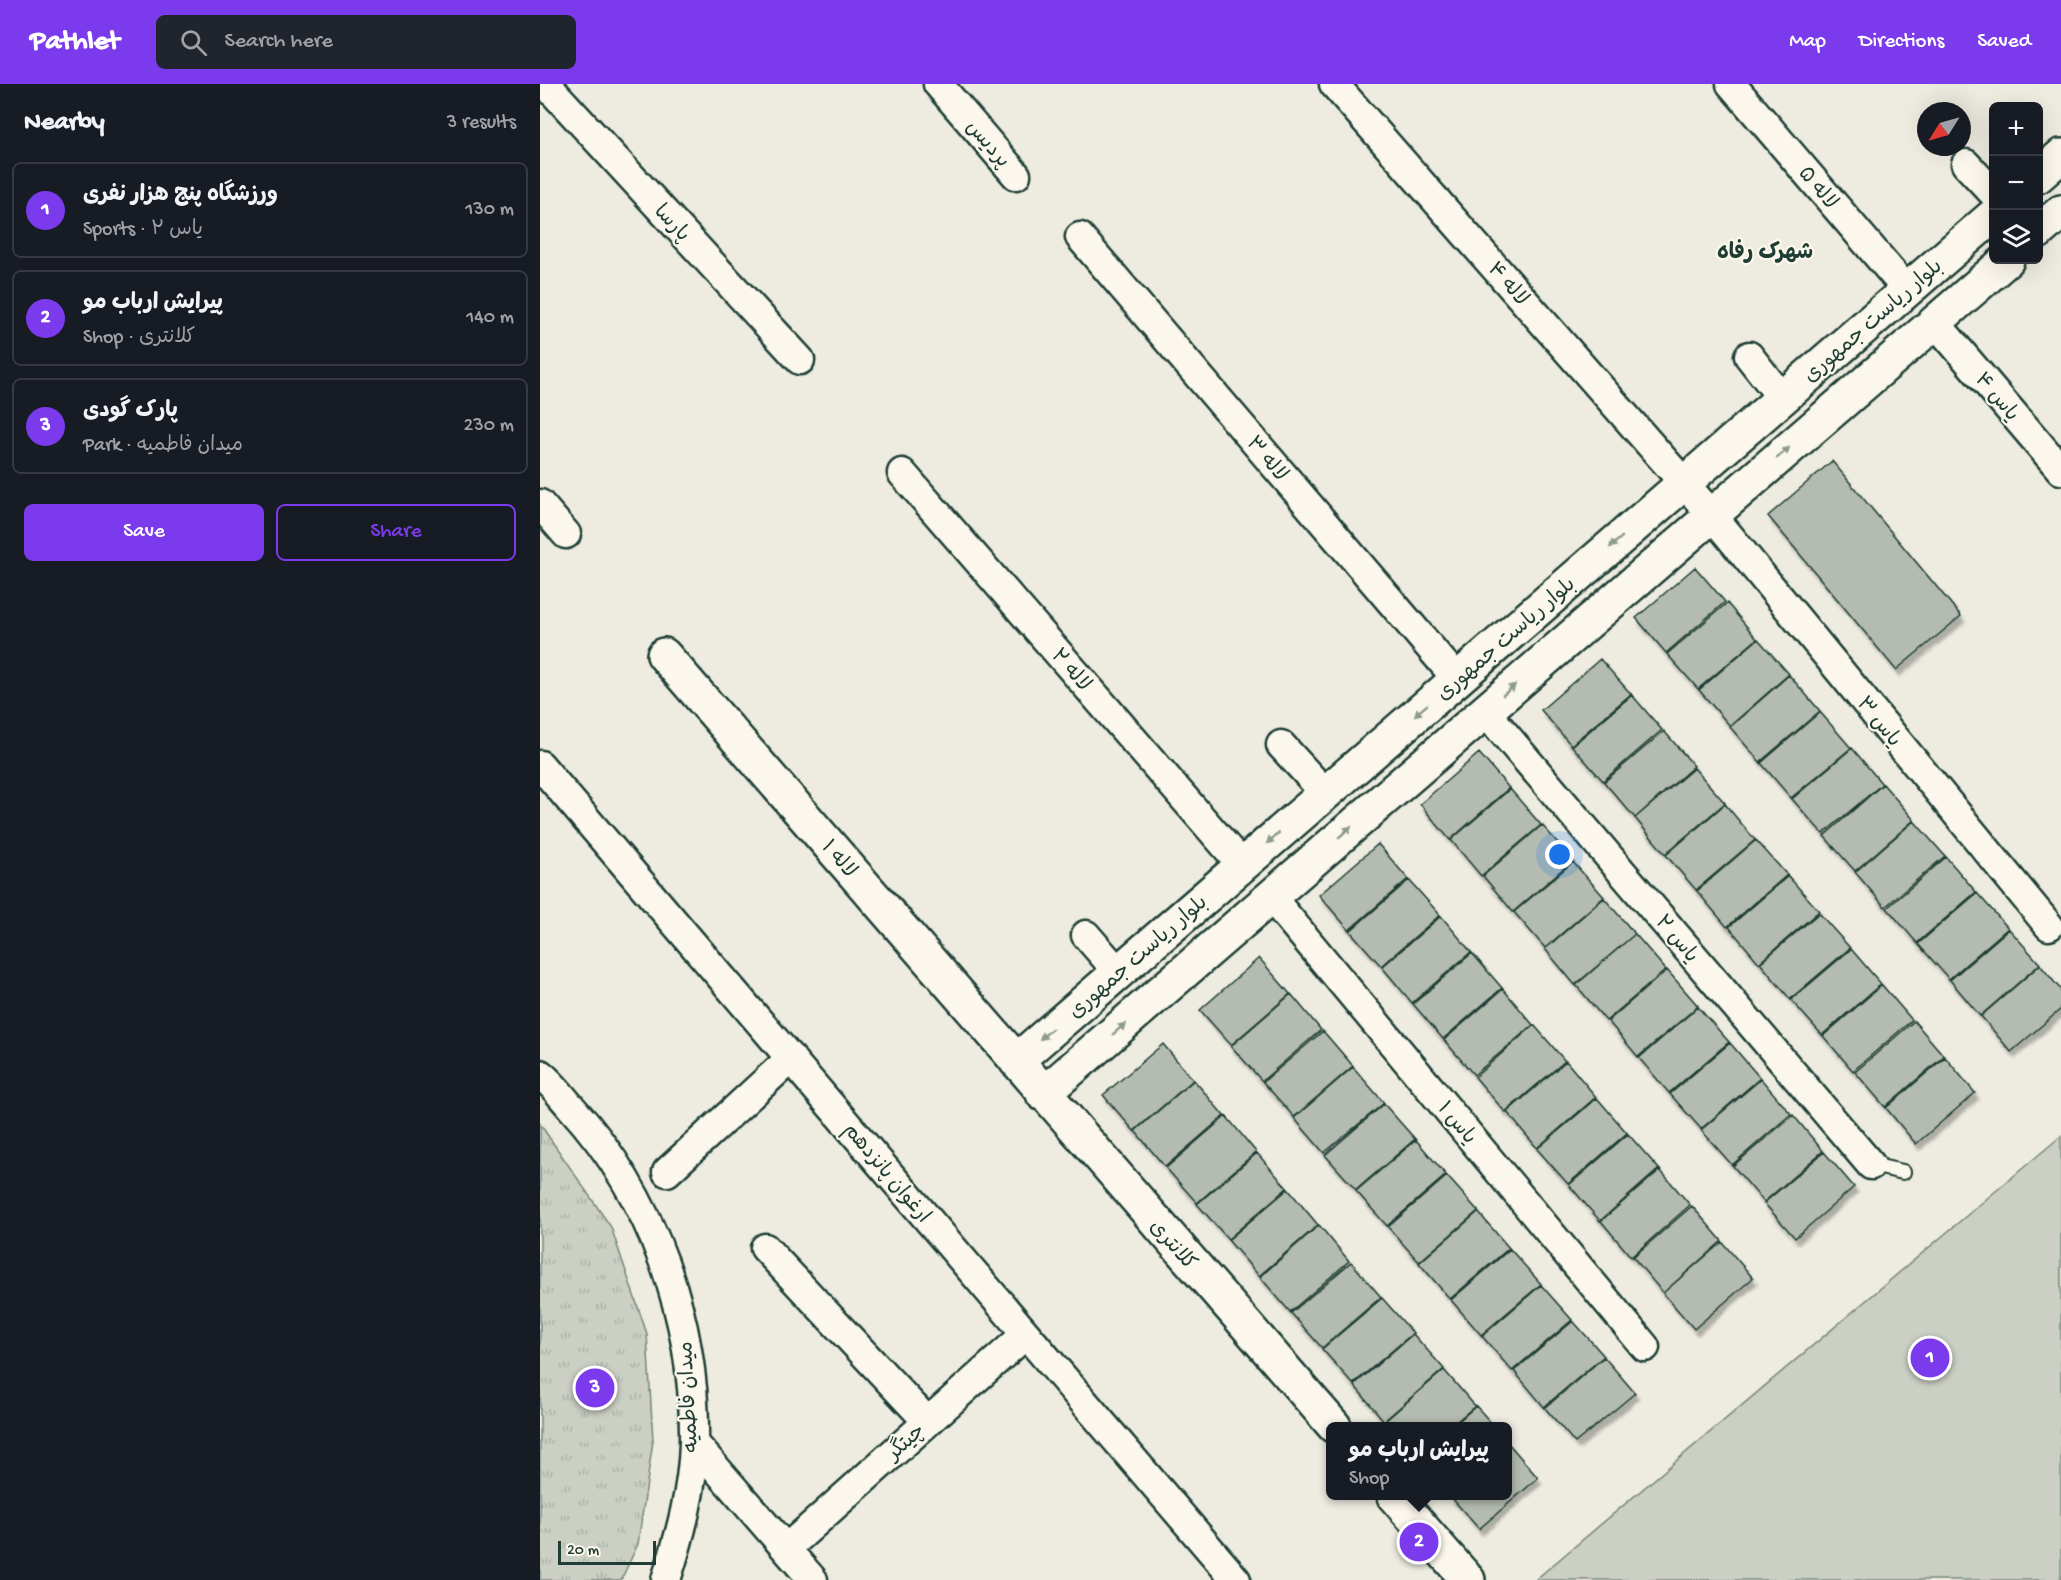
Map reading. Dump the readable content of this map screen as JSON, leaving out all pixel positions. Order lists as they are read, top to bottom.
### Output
{
  "streets": {
    "street": [
      "پردیس",
      "لاله ۵",
      "پارسا",
      "لاله ۴",
      "بلوار ریاست جمهوری",
      "یاس ۴",
      "لاله ۳",
      "لاله ۲",
      "یاس ۳",
      "لاله ۱",
      "یاس ۲",
      "یاس ۱",
      "ارغوان پانزدهم",
      "کلانتری",
      "میدان فاطمیه",
      "چیتگر"
    ]
  },
  "crossings": [
    ["لاله ۵", "بلوار ریاست جمهوری"],
    ["لاله ۴", "بلوار ریاست جمهوری"],
    ["لاله ۴", "یاس ۳"],
    ["بلوار ریاست جمهوری", "یاس ۴"],
    ["بلوار ریاست جمهوری", "لاله ۳"],
    ["بلوار ریاست جمهوری", "لاله ۲"],
    ["بلوار ریاست جمهوری", "یاس ۳"],
    ["بلوار ریاست جمهوری", "لاله ۱"],
    ["بلوار ریاست جمهوری", "یاس ۲"],
    ["بلوار ریاست جمهوری", "یاس ۱"],
    ["بلوار ریاست جمهوری", "کلانتری"],
    ["لاله ۱", "کلانتری"],
    ["ارغوان پانزدهم", "چیتگر"]
  ],
  "districts": ["شهرک رفاه"],
  "scale_bar": "20 m",
  "north": "bottom left",
  "page": {
    "header": "Pathlet",
    "search": "Search here",
    "nav": ["Map", "Directions", "Saved"],
    "heading": ["Nearby", "3 results"],
    "map_buttons": ["+", "−"],
    "list": [
      {
        "mark": "1",
        "name": "ورزشگاه پنج هزار نفری",
        "note": "Sports · یاس ۲",
        "value": "130 m"
      },
      {
        "mark": "2",
        "name": "پیرایش ارباب مو",
        "note": "Shop · کلانتری",
        "value": "140 m"
      },
      {
        "mark": "3",
        "name": "پارک گودی",
        "note": "Park · میدان فاطمیه",
        "value": "230 m"
      }
    ],
    "buttons": ["Save", "Share"],
    "pins": ["1", "3", "2"],
    "popup": ["پیرایش ارباب مو", "Shop"],
    "scale": "20 m"
  }
}
